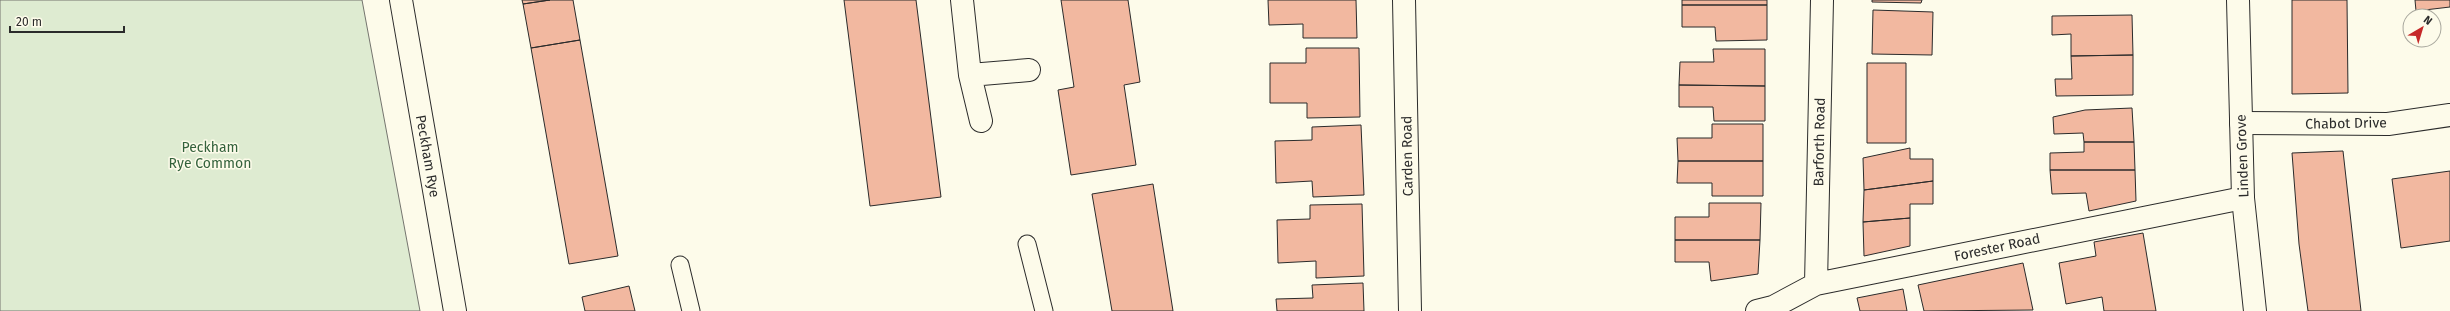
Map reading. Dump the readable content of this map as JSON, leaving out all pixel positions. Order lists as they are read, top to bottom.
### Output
{
  "streets": {
    "street": [
      "Chabot Drive",
      "Barforth Road",
      "Peckham Rye",
      "Carden Road",
      "Linden Grove",
      "Forester Road"
    ]
  },
  "crossings": [
    ["Chabot Drive", "Linden Grove"],
    ["Barforth Road", "Forester Road"],
    ["Linden Grove", "Forester Road"]
  ],
  "parks": ["Peckham Rye Common"],
  "scale_bar": "20 m",
  "north": "top right"
}
